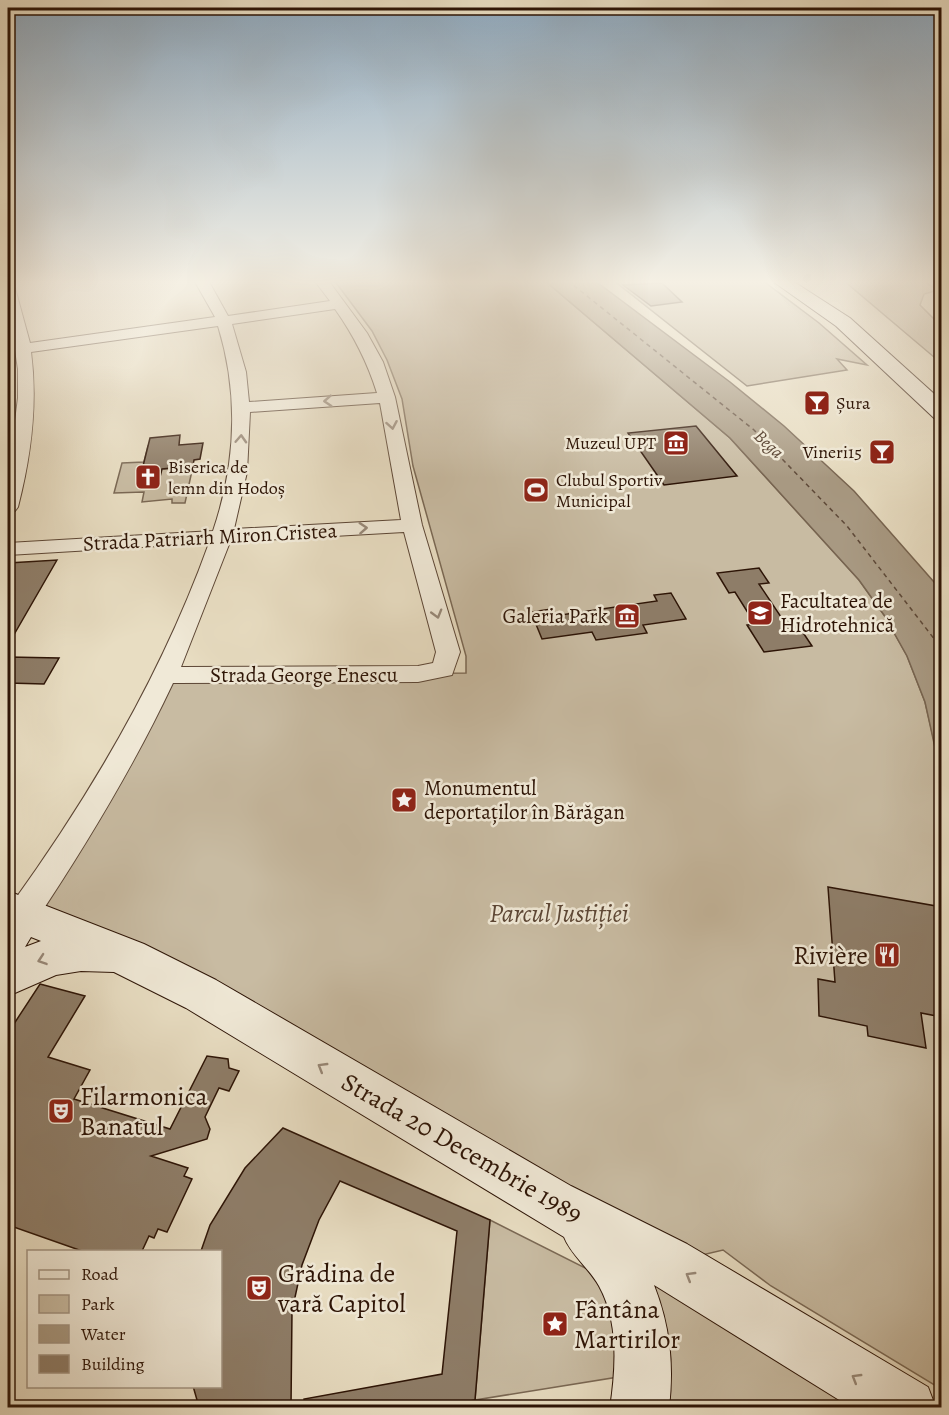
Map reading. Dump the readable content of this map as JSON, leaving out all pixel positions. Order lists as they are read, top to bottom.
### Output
{
  "streets": {
    "street": ["Strada Patriarh Miron Cristea", "Strada George Enescu", "Strada 20 Decembrie 1989"]
  },
  "crossings": [
    ["Strada Patriarh Miron Cristea", "Strada George Enescu"]
  ],
  "one_way": ["Strada 20 Decembrie 1989"],
  "water": ["Bega"],
  "parks": ["Parcul Justiției"],
  "places": {
    "bar": ["Șura", "Vineri15"],
    "museum": ["Muzeul UPT", "Galeria Park"],
    "church": ["Biserica de lemn din Hodoș"],
    "sports": ["Clubul Sportiv Municipal"],
    "school or university": ["Facultatea de Hidrotehnică"],
    "place": ["Monumentul deportaților în Bărăgan", "Fântâna Martirilor"],
    "restaurant": ["Rivière"],
    "theatre": ["Filarmonica Banatul", "Grădina de vară Capitol"]
  },
  "legend": [
    "Road",
    "Park",
    "Water",
    "Building"
  ]
}
